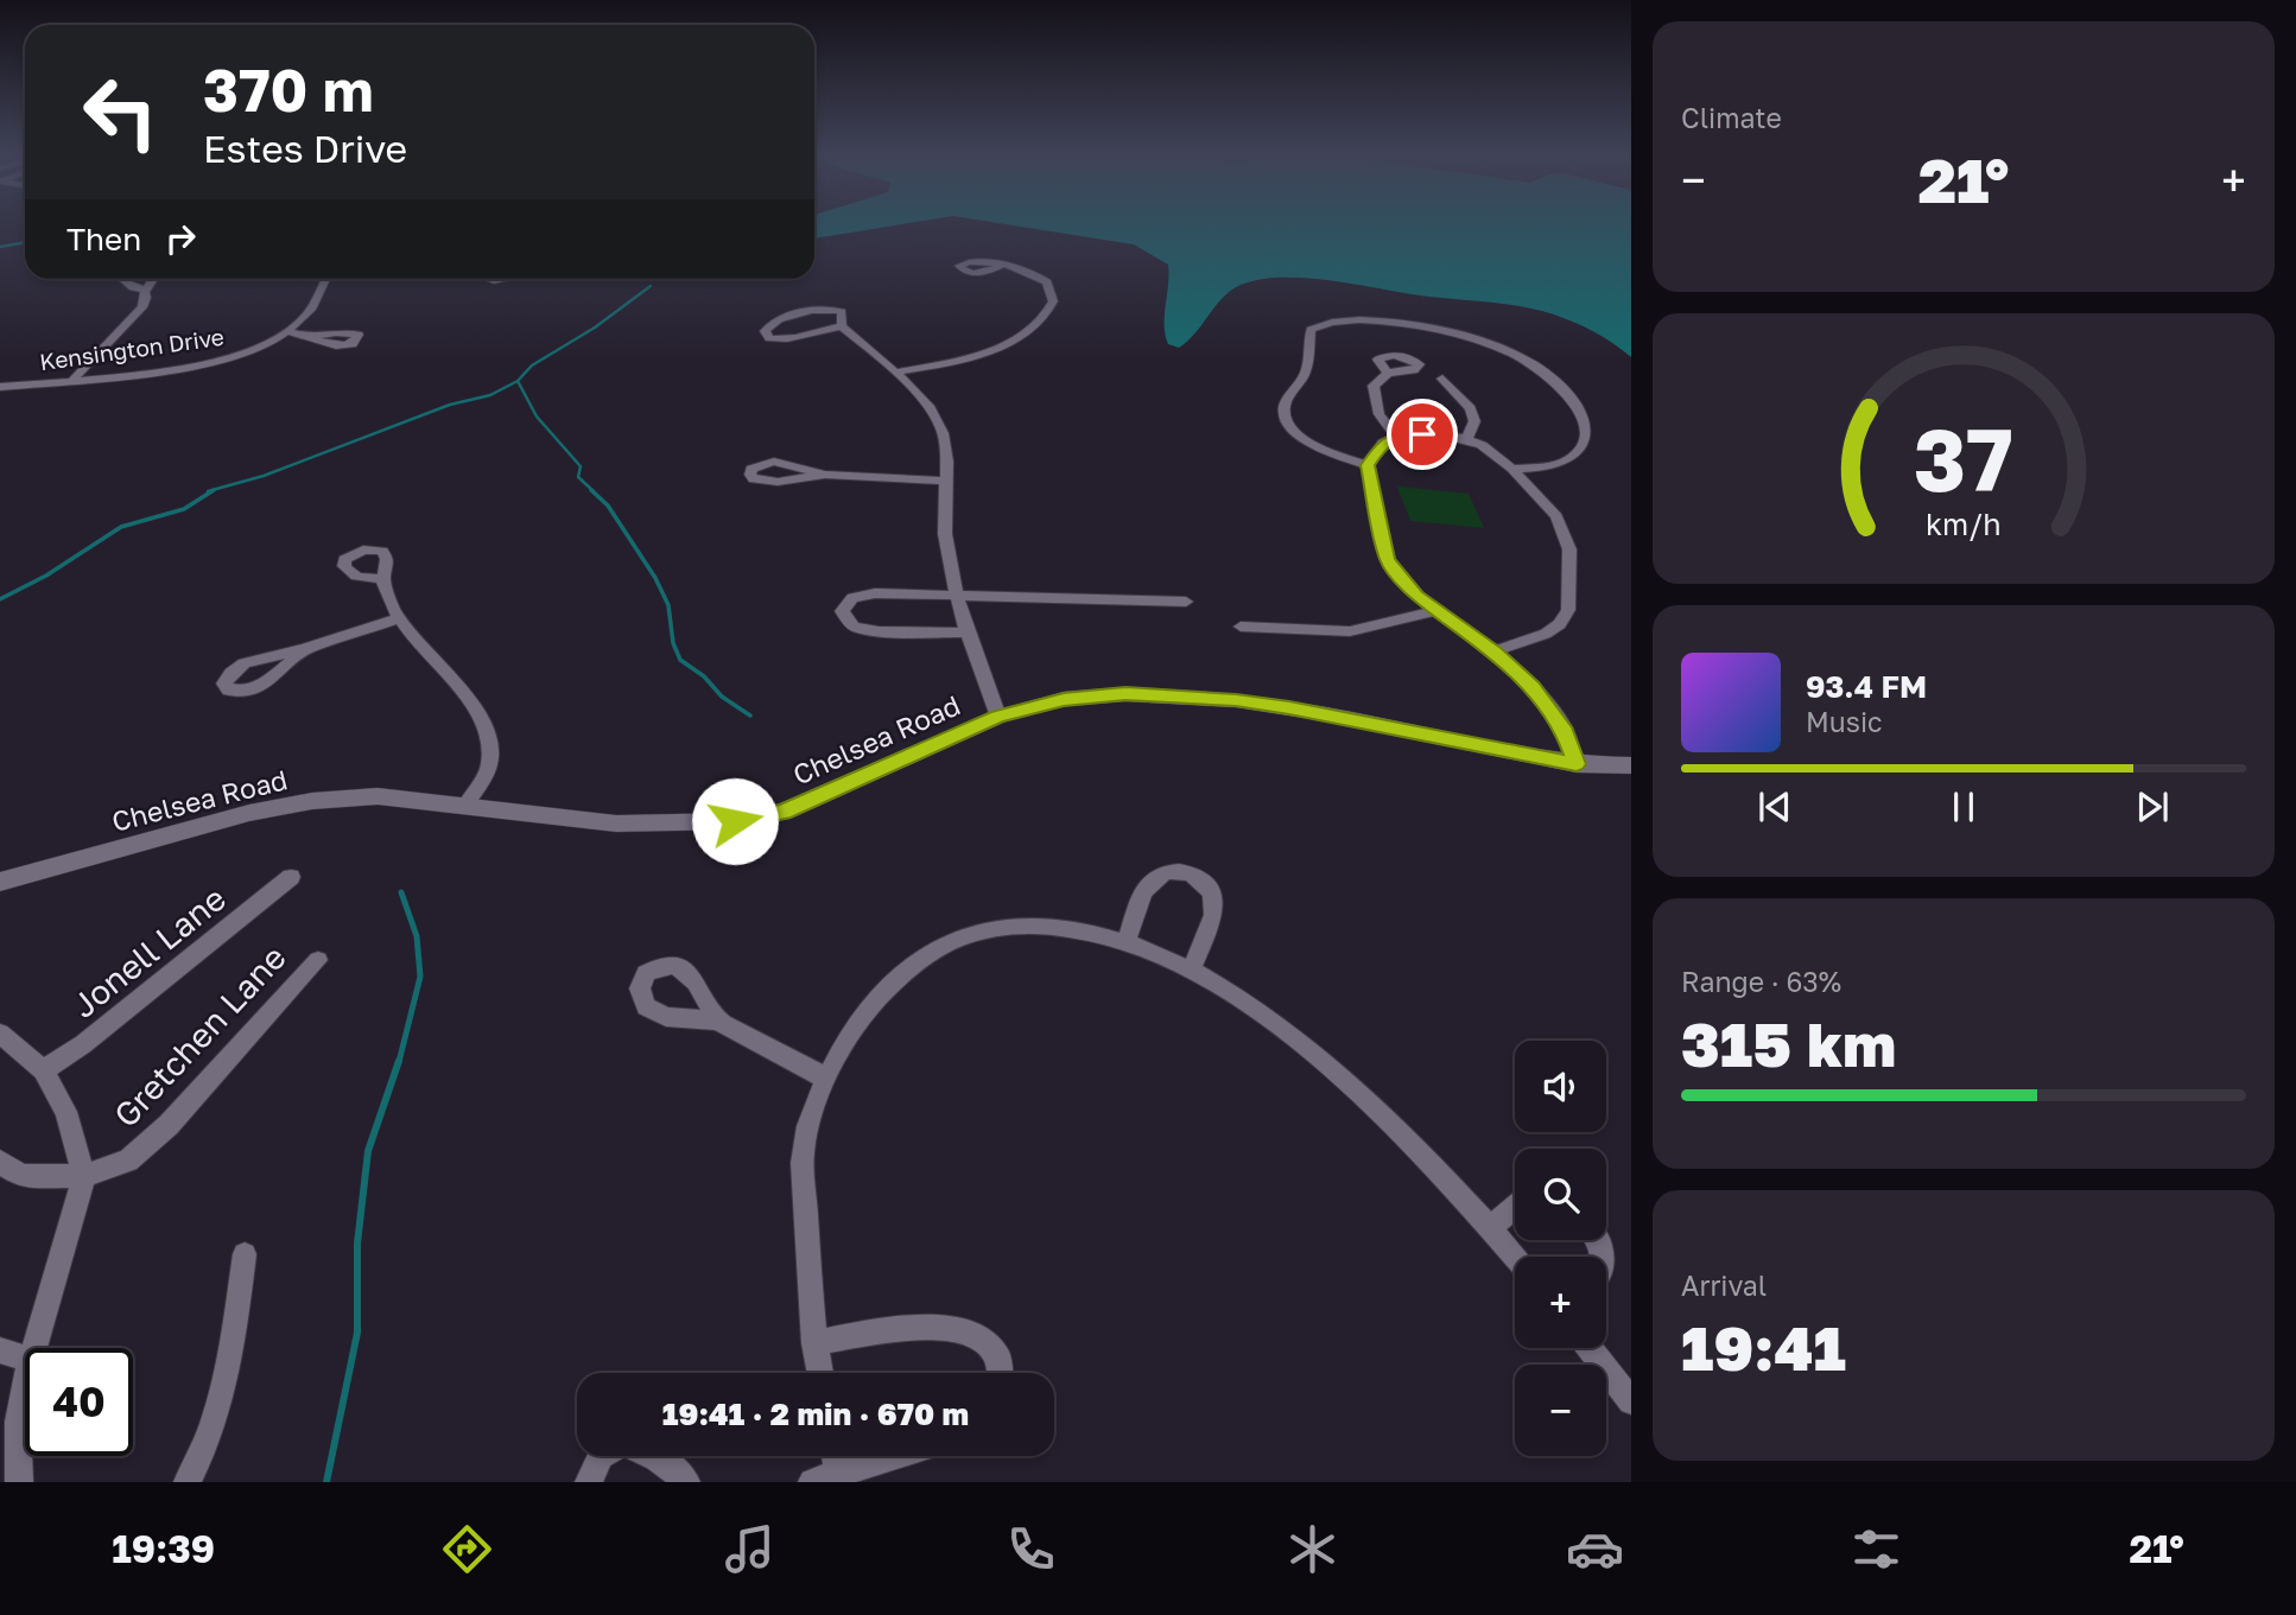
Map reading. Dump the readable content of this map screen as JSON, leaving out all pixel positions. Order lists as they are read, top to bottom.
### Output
{
  "streets": {
    "street": [
      "Kensington Drive",
      "Chelsea Road",
      "Jonell Lane",
      "Gretchen Lane"
    ]
  },
  "page": {
    "tile": [
      "Climate",
      ["Range · 63%", "315 km"],
      ["Arrival", "19:41"]
    ],
    "turn": ["370 m", "Estes Drive"],
    "heat": ["−", "21°", "+"],
    "then": "Then",
    "song": ["93.4 FM", "Music"],
    "map_buttons": ["+", "−"],
    "limit": "40",
    "trip": "19:41 · 2 min · 670 m",
    "tabs": ["19:39", "21°"],
    "gauge": ["37", "km/h"]
  }
}
